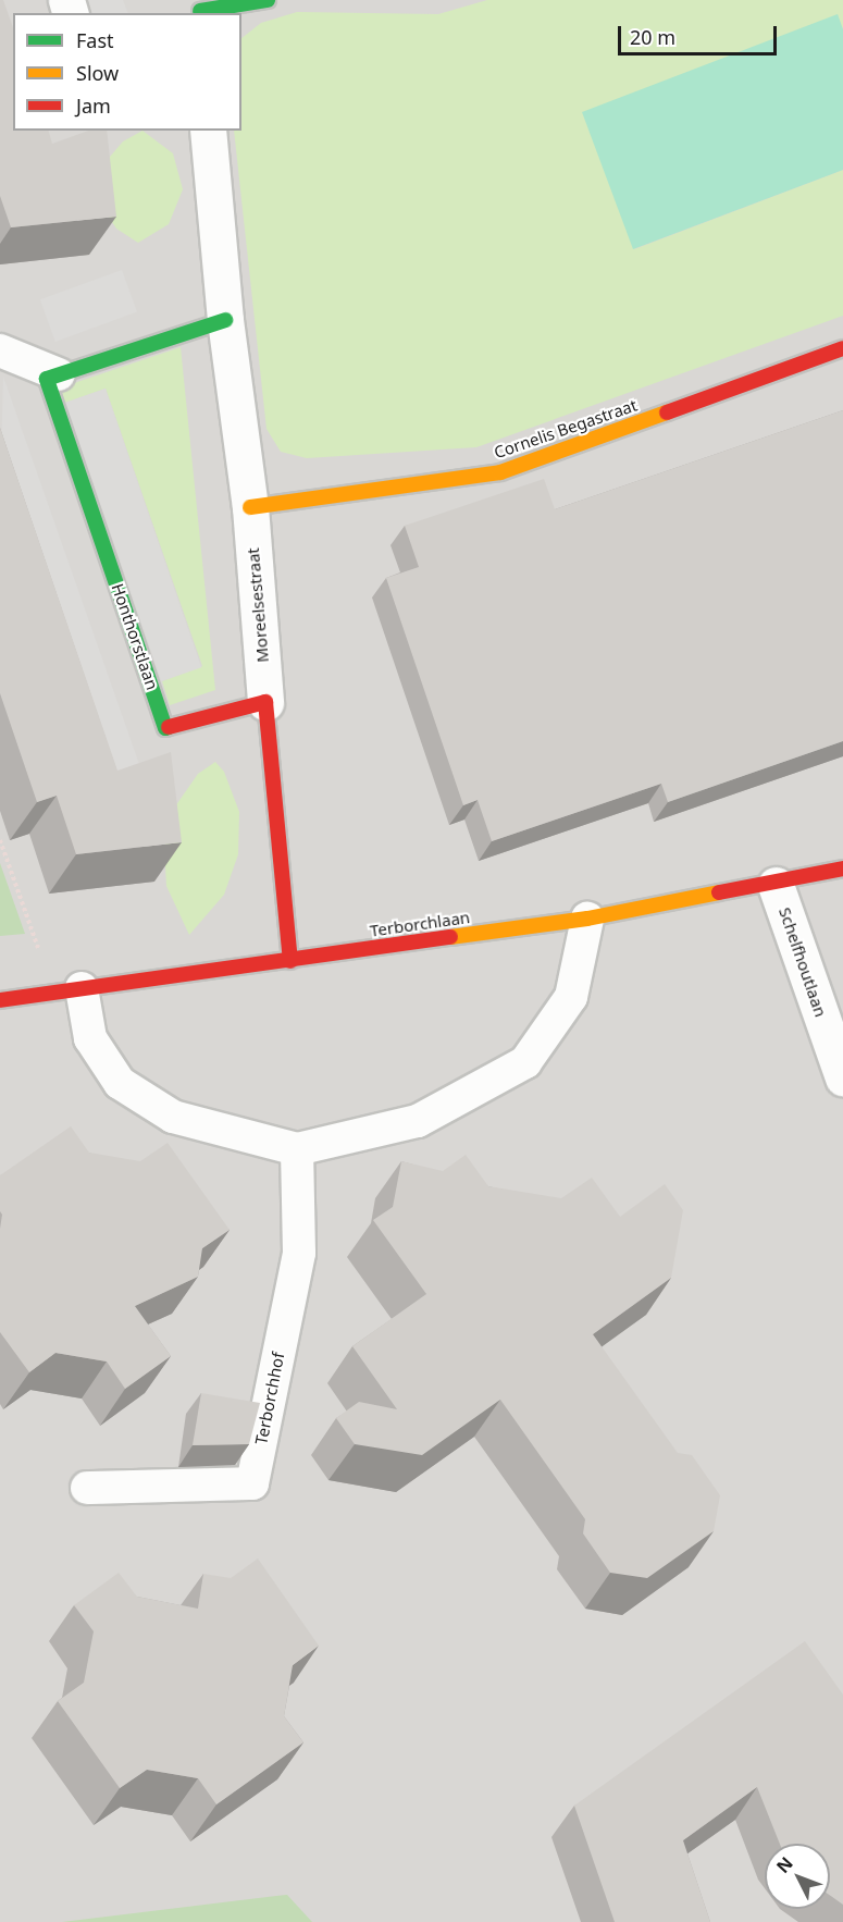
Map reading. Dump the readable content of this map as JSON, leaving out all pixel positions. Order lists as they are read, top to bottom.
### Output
{
  "streets": {
    "street": [
      "Cornelis Begastraat",
      "Moreelsestraat",
      "Honthorstlaan",
      "Terborchlaan",
      "Schelfhoutlaan"
    ],
    "lane": ["Terborchhof"]
  },
  "crossings": [
    ["Cornelis Begastraat", "Moreelsestraat"],
    ["Moreelsestraat", "Honthorstlaan"],
    ["Terborchlaan", "Schelfhoutlaan"]
  ],
  "legend": ["Fast", "Slow", "Jam"],
  "scale_bar": "20 m",
  "north": "top left"
}
